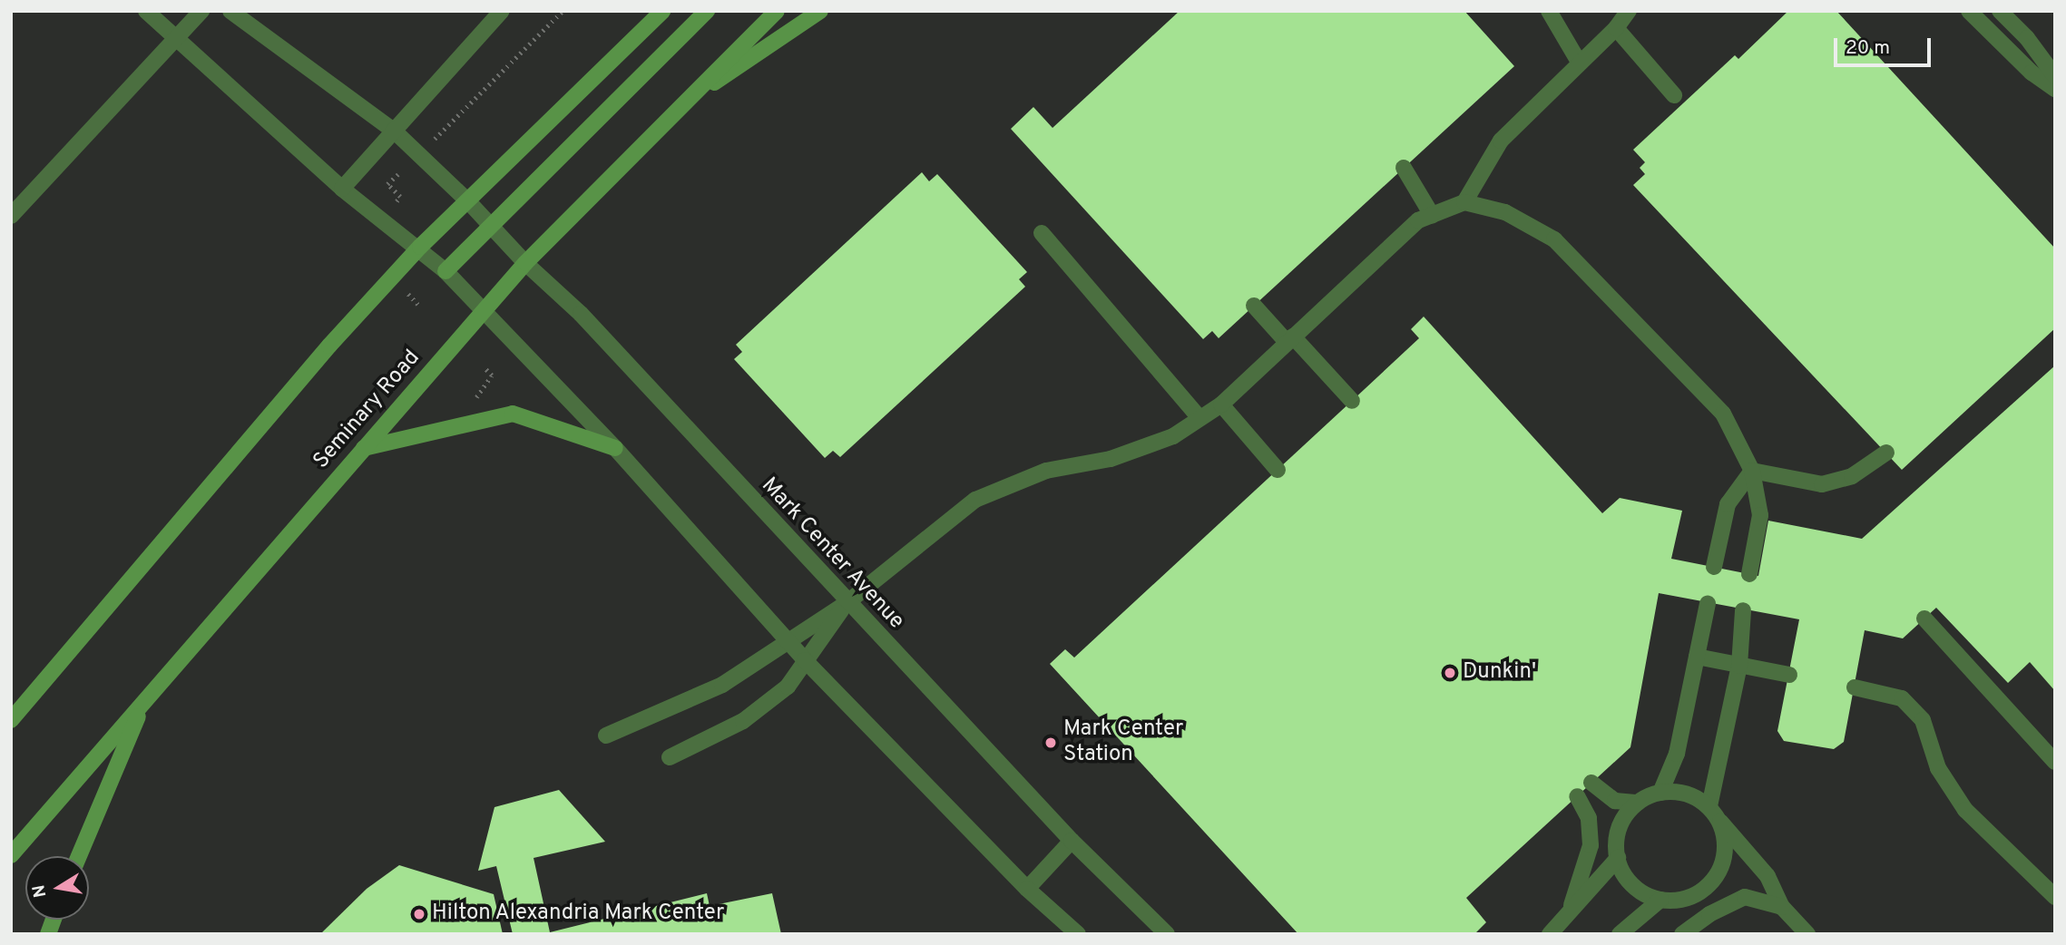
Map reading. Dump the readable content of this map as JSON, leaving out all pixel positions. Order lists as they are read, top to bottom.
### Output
{
  "streets": {
    "main road": ["Seminary Road"],
    "street": ["Mark Center Avenue"]
  },
  "crossings": [
    ["Seminary Road", "Mark Center Avenue"]
  ],
  "places": ["Dunkin'", "Mark Center Station", "Hilton Alexandria Mark Center"],
  "scale_bar": "20 m",
  "north": "left"
}
